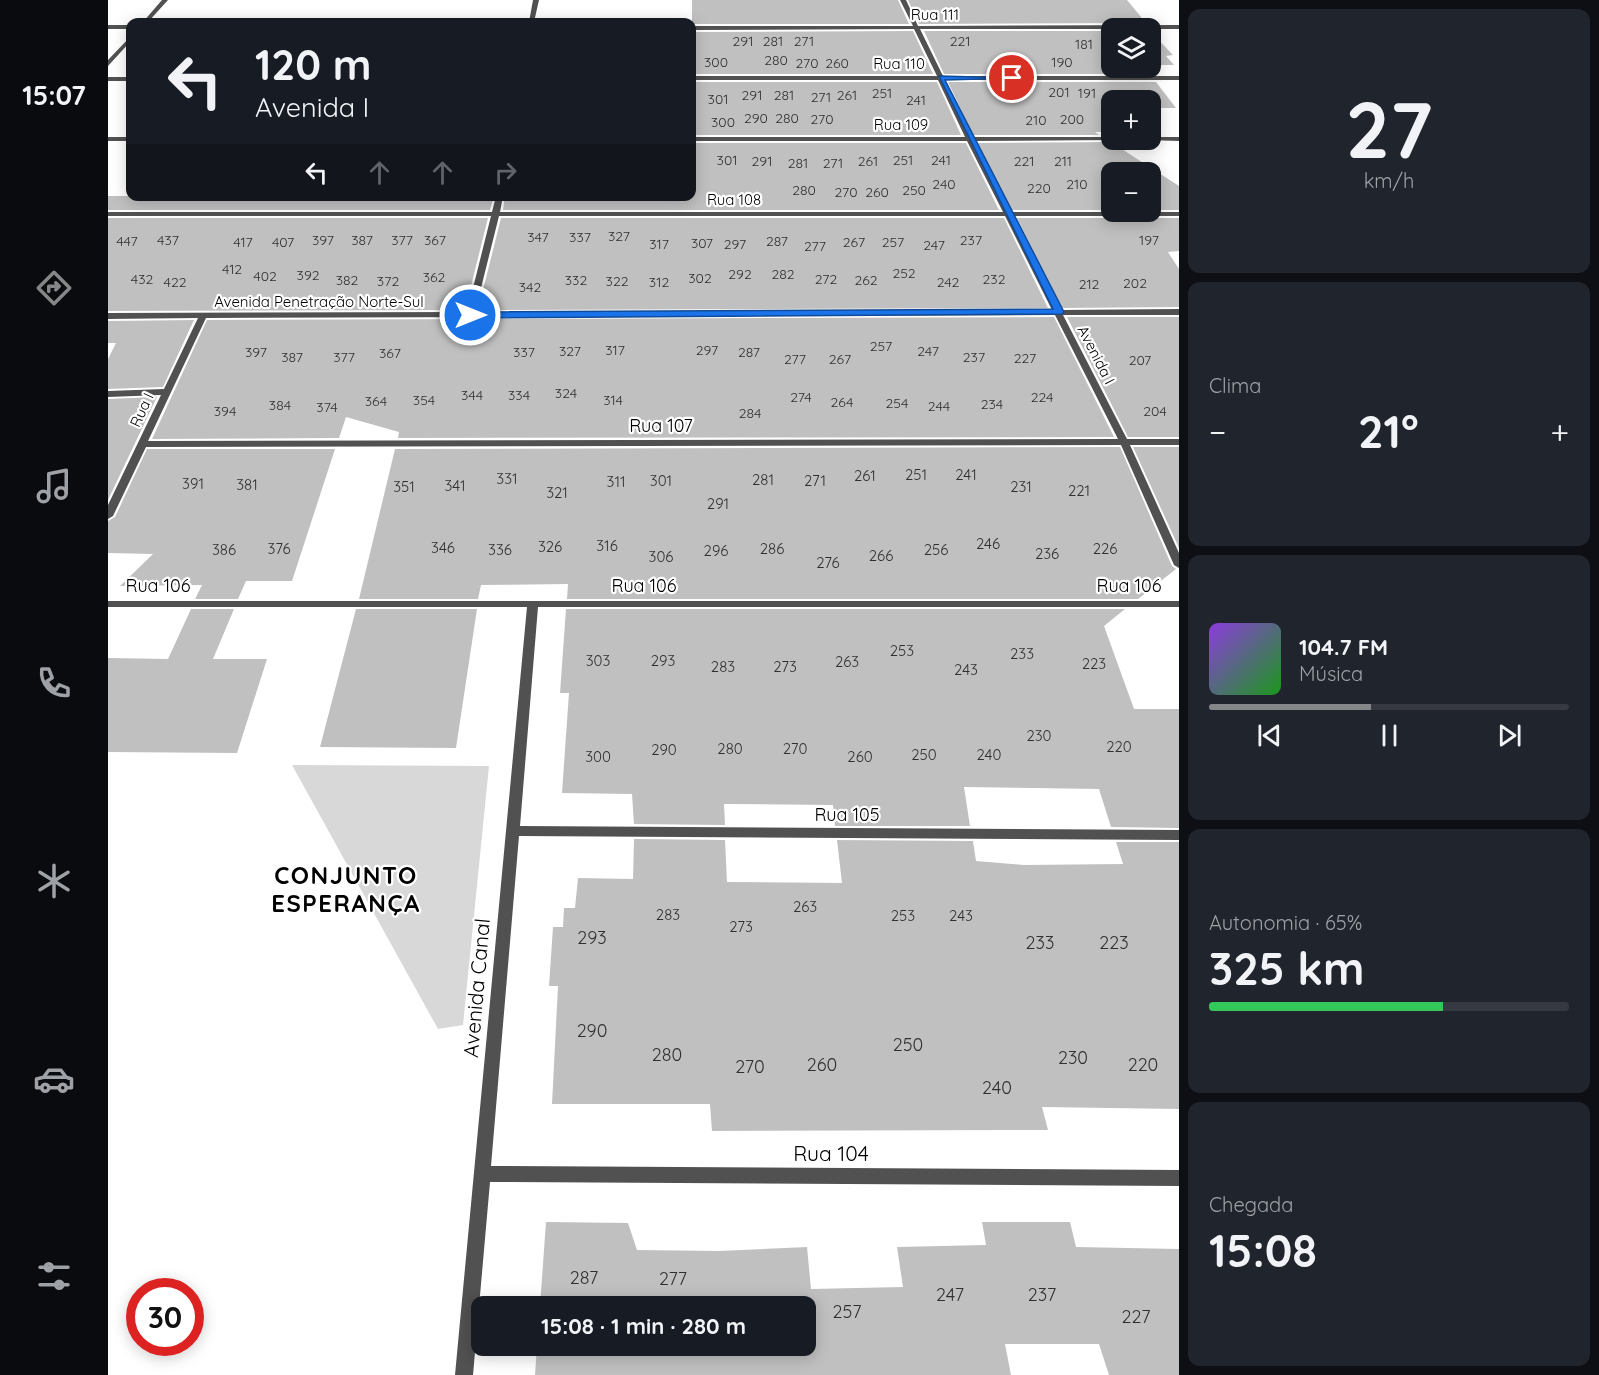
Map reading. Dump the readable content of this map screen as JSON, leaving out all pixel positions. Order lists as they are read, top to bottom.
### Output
{
  "streets": {
    "street": [
      "Rua 111",
      "Rua 110",
      "Rua 109",
      "Rua 108",
      "Avenida Penetração Norte-Sul",
      "Avenida I",
      "Rua I",
      "Rua 107",
      "Rua 106",
      "Rua 105",
      "Avenida Canal",
      "Rua 104"
    ]
  },
  "crossings": [
    ["Rua 111", "Avenida I"],
    ["Rua 110", "Avenida I"],
    ["Rua 109", "Avenida I"],
    ["Rua 108", "Avenida I"],
    ["Avenida Penetração Norte-Sul", "Avenida I"],
    ["Avenida Penetração Norte-Sul", "Rua I"],
    ["Avenida I", "Rua 107"],
    ["Rua I", "Rua 107"],
    ["Rua 106", "Avenida Canal"],
    ["Rua 105", "Avenida Canal"],
    ["Avenida Canal", "Rua 104"]
  ],
  "districts": ["CONJUNTO ESPERANÇA"],
  "house_numbers": [
    "291",
    "281",
    "271",
    "221",
    "181",
    "280",
    "300",
    "190",
    "270",
    "260",
    "201",
    "251",
    "191",
    "291",
    "281",
    "261",
    "271",
    "301",
    "241",
    "290",
    "280",
    "270",
    "200",
    "210",
    "300",
    "301",
    "251",
    "241",
    "291",
    "261",
    "221",
    "211",
    "281",
    "271",
    "240",
    "210",
    "220",
    "280",
    "250",
    "270",
    "260",
    "327",
    "347",
    "337",
    "437",
    "397",
    "387",
    "377",
    "367",
    "237",
    "197",
    "447",
    "287",
    "417",
    "407",
    "267",
    "257",
    "307",
    "317",
    "297",
    "247",
    "277",
    "412",
    "252",
    "292",
    "282",
    "392",
    "402",
    "362",
    "302",
    "432",
    "272",
    "232",
    "382",
    "332",
    "262",
    "372",
    "322",
    "422",
    "312",
    "242",
    "202",
    "212",
    "342",
    "257",
    "317",
    "297",
    "327",
    "247",
    "397",
    "337",
    "287",
    "367",
    "387",
    "377",
    "237",
    "227",
    "277",
    "267",
    "207",
    "324",
    "344",
    "334",
    "274",
    "224",
    "354",
    "314",
    "364",
    "264",
    "254",
    "234",
    "384",
    "244",
    "374",
    "394",
    "204",
    "284",
    "251",
    "241",
    "261",
    "331",
    "281",
    "301",
    "271",
    "311",
    "391",
    "381",
    "341",
    "351",
    "231",
    "221",
    "321",
    "291",
    "246",
    "316",
    "326",
    "346",
    "376",
    "286",
    "226",
    "386",
    "336",
    "256",
    "296",
    "236",
    "266",
    "306",
    "276",
    "253",
    "233",
    "303",
    "293",
    "263",
    "223",
    "283",
    "273",
    "243",
    "230",
    "220",
    "280",
    "270",
    "290",
    "250",
    "240",
    "300",
    "260",
    "263",
    "283",
    "253",
    "243",
    "273",
    "293",
    "233",
    "223",
    "290",
    "250",
    "280",
    "230",
    "260",
    "220",
    "270",
    "240",
    "287",
    "277",
    "247",
    "237",
    "257",
    "227"
  ],
  "page": {
    "tabs": "15:07",
    "tile": [
      ["27", "km/h"],
      "Clima",
      ["Autonomia · 65%", "325 km"],
      ["Chegada", "15:08"]
    ],
    "map_buttons": ["+", "−"],
    "turn": ["120 m", "Avenida I"],
    "heat": ["−", "21°", "+"],
    "song": ["104.7 FM", "Música"],
    "limit": "30",
    "trip": "15:08 · 1 min · 280 m"
  }
}
